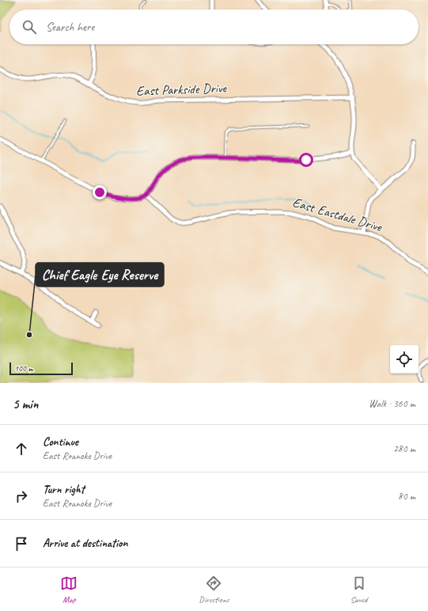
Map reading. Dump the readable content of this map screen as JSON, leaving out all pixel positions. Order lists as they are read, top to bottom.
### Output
{
  "streets": {
    "street": ["East Parkside Drive", "East Eastdale Drive"]
  },
  "places": ["Chief Eagle Eye Reserve"],
  "scale_bar": "100 m",
  "page": {
    "search": "Search here",
    "scale": "100 m",
    "heading": ["5 min", "Walk · 360 m"],
    "list": [
      ["Continue", "East Roanoke Drive", "280 m"],
      ["Turn right", "East Roanoke Drive", "80 m"],
      "Arrive at destination"
    ],
    "nav": ["Map", "Directions", "Saved"]
  }
}
